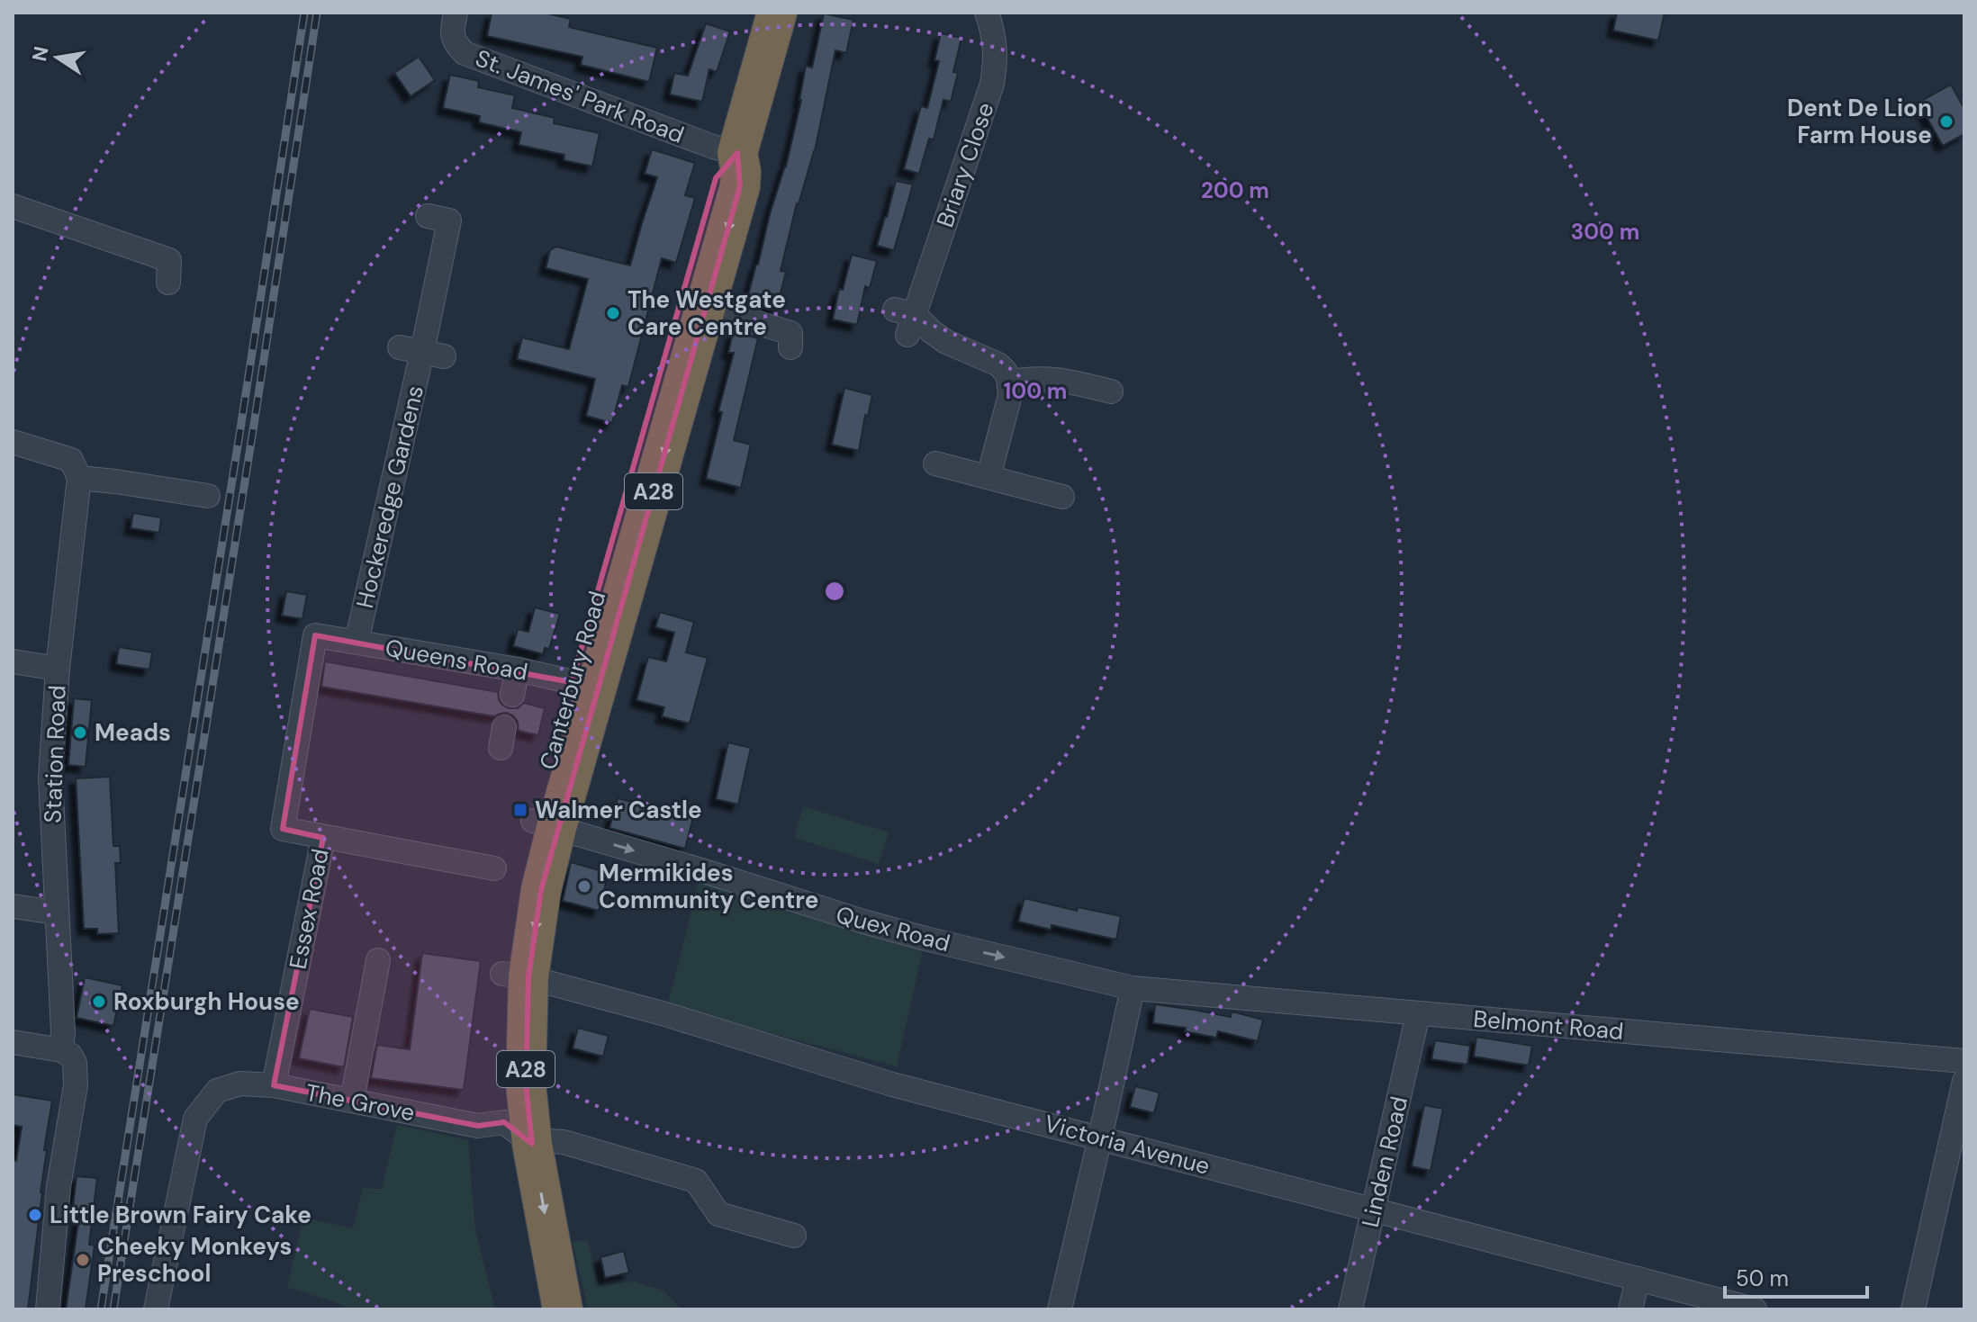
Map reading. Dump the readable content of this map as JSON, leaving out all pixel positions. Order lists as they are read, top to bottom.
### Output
{
  "streets": {
    "highway": ["A28", "Canterbury Road"],
    "street": [
      "St. James' Park Road",
      "Briary Close",
      "Hockeredge Gardens",
      "Queens Road",
      "Station Road",
      "Essex Road",
      "Quex Road",
      "Belmont Road",
      "The Grove",
      "Victoria Avenue",
      "Linden Road"
    ]
  },
  "crossings": [
    ["St. James' Park Road", "Canterbury Road"],
    ["Hockeredge Gardens", "Queens Road"],
    ["Queens Road", "Canterbury Road"],
    ["Queens Road", "Essex Road"],
    ["Canterbury Road", "Quex Road"],
    ["Canterbury Road", "The Grove"],
    ["Canterbury Road", "Victoria Avenue"],
    ["Essex Road", "The Grove"],
    ["Quex Road", "Belmont Road"],
    ["Belmont Road", "Linden Road"],
    ["Victoria Avenue", "Linden Road"]
  ],
  "one_way": ["Quex Road"],
  "places": {
    "other": [
      "Dent De Lion Farm House",
      "The Westgate Care Centre",
      "Meads",
      "Mermikides Community Centre",
      "Roxburgh House",
      "Little Brown Fairy Cake",
      "Cheeky Monkeys Preschool"
    ],
    "transit": ["Walmer Castle"]
  },
  "scale_bar": "50 m",
  "north": "left",
  "rings": ["200 m", "300 m", "100 m"]
}
